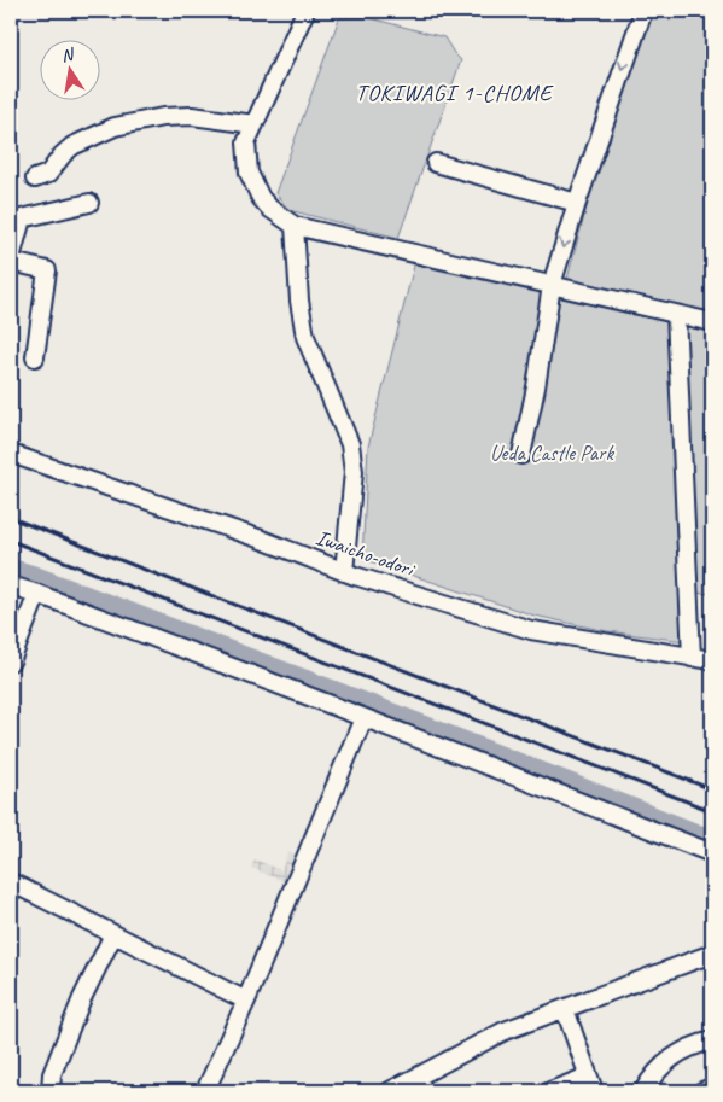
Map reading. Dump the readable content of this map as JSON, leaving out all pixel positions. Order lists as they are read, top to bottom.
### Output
{
  "streets": {
    "street": ["Iwaicho-odori"]
  },
  "districts": ["TOKIWAGI 1-CHOME"],
  "parks": ["Ueda Castle Park"],
  "north": "top"
}
